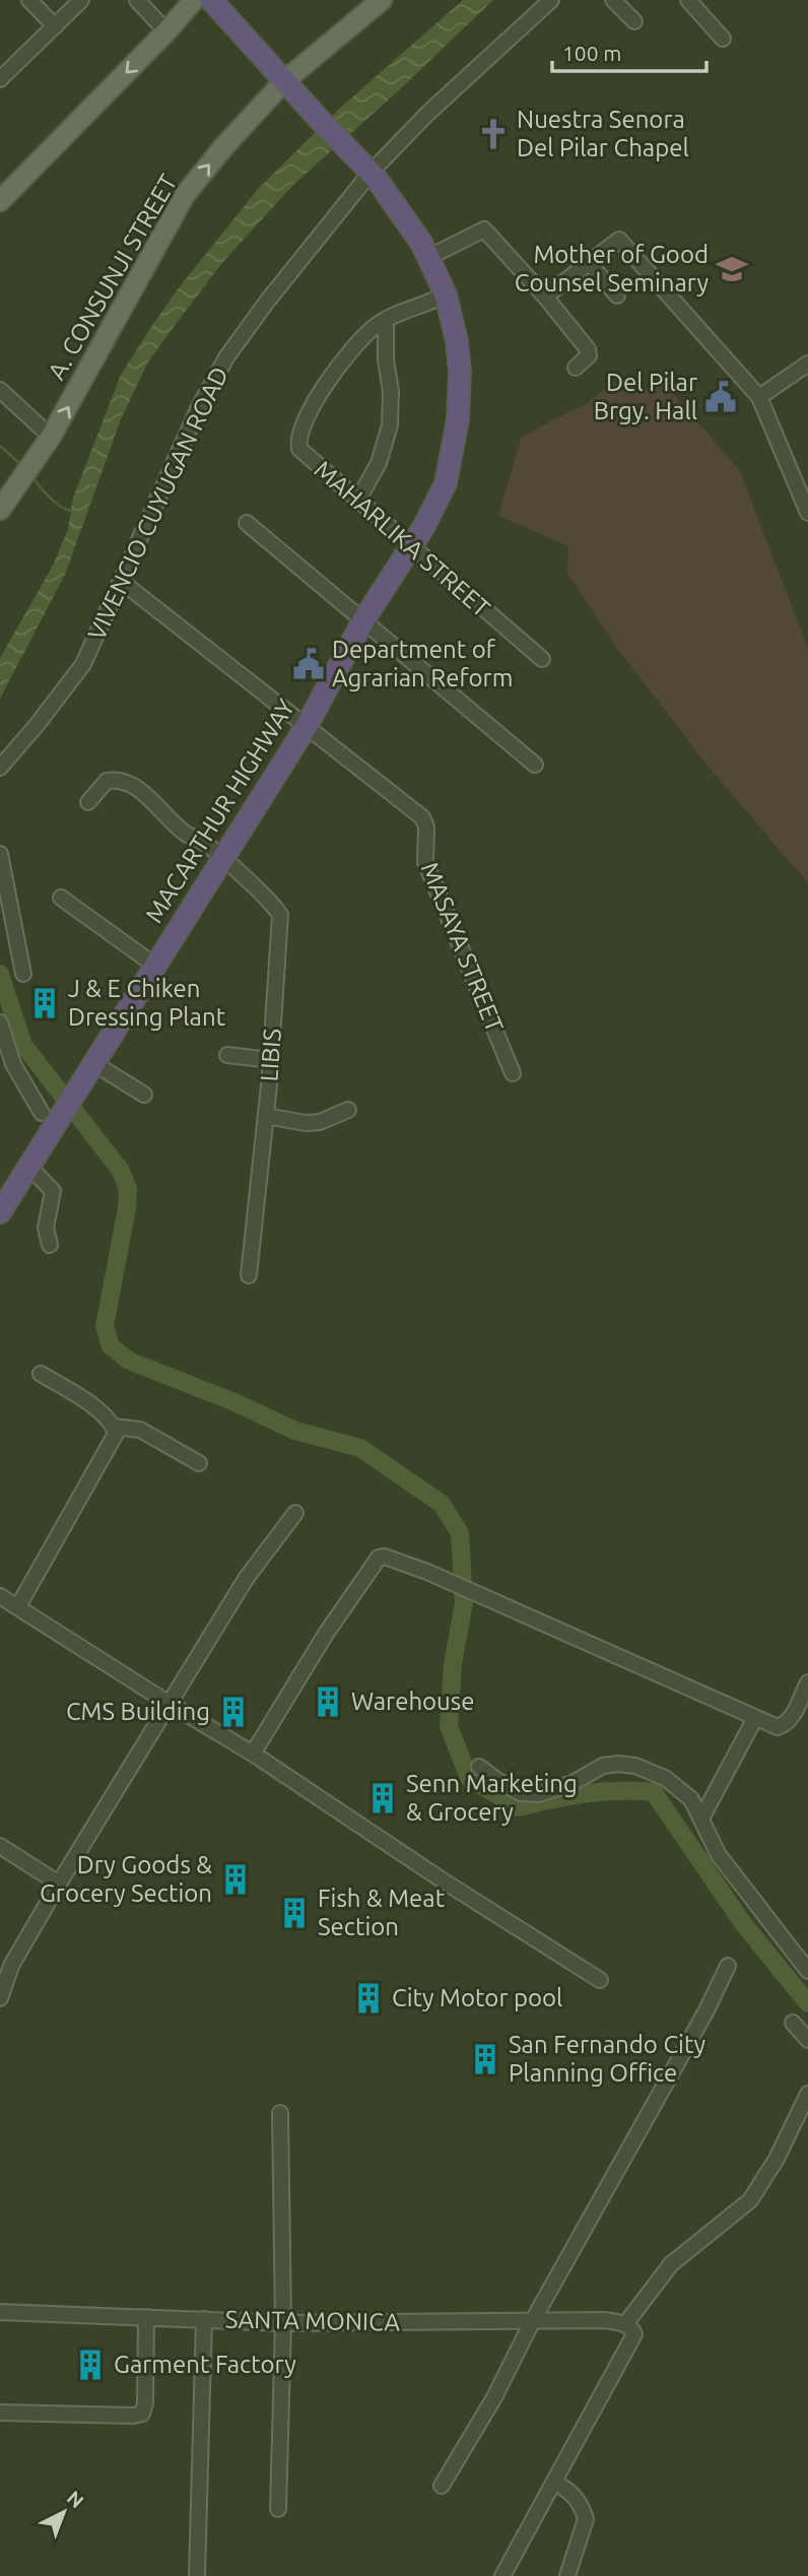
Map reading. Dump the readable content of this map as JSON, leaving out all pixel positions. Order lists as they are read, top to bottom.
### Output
{
  "streets": {
    "highway": ["MACARTHUR HIGHWAY"],
    "main road": ["A. CONSUNJI STREET"],
    "street": [
      "VIVENCIO CUYUGAN ROAD",
      "MAHARLIKA STREET",
      "MASAYA STREET",
      "LIBIS",
      "SANTA MONICA"
    ]
  },
  "crossings": [
    ["A. CONSUNJI STREET", "MACARTHUR HIGHWAY"],
    ["VIVENCIO CUYUGAN ROAD", "MACARTHUR HIGHWAY"],
    ["VIVENCIO CUYUGAN ROAD", "MASAYA STREET"],
    ["MAHARLIKA STREET", "MACARTHUR HIGHWAY"],
    ["MACARTHUR HIGHWAY", "MASAYA STREET"],
    ["MACARTHUR HIGHWAY", "LIBIS"]
  ],
  "places": {
    "church": ["Nuestra Senora Del Pilar Chapel"],
    "school or university": ["Mother of Good Counsel Seminary"],
    "public building": ["Del Pilar Brgy. Hall", "Department of Agrarian Reform"],
    "building": [
      "J & E Chiken Dressing Plant",
      "Warehouse",
      "CMS Building",
      "Senn Marketing & Grocery",
      "Dry Goods & Grocery Section",
      "Fish & Meat Section",
      "City Motor pool",
      "San Fernando City Planning Office",
      "Garment Factory"
    ]
  },
  "scale_bar": "100 m",
  "north": "top right"
}
